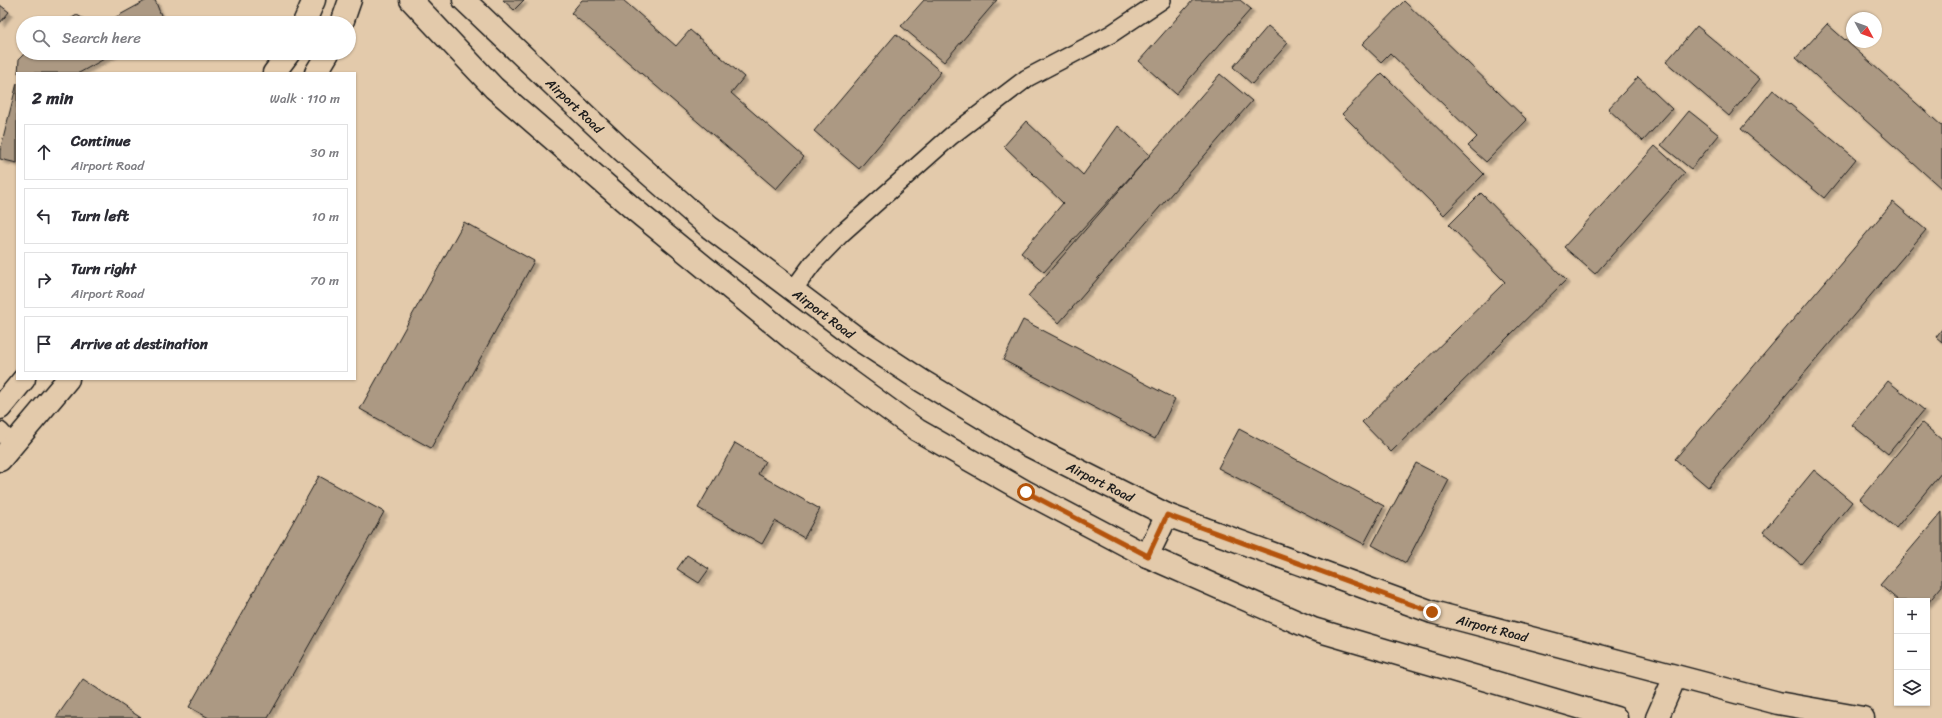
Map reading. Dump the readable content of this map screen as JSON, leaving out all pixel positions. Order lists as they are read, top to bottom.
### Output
{
  "streets": {
    "main road": ["Airport Road"]
  },
  "north": "bottom right",
  "page": {
    "search": "Search here",
    "heading": ["2 min", "Walk · 110 m"],
    "list": [
      ["Continue", "Airport Road", "30 m"],
      ["Turn left", "10 m"],
      ["Turn right", "Airport Road", "70 m"],
      "Arrive at destination"
    ],
    "map_buttons": ["+", "−"]
  }
}
